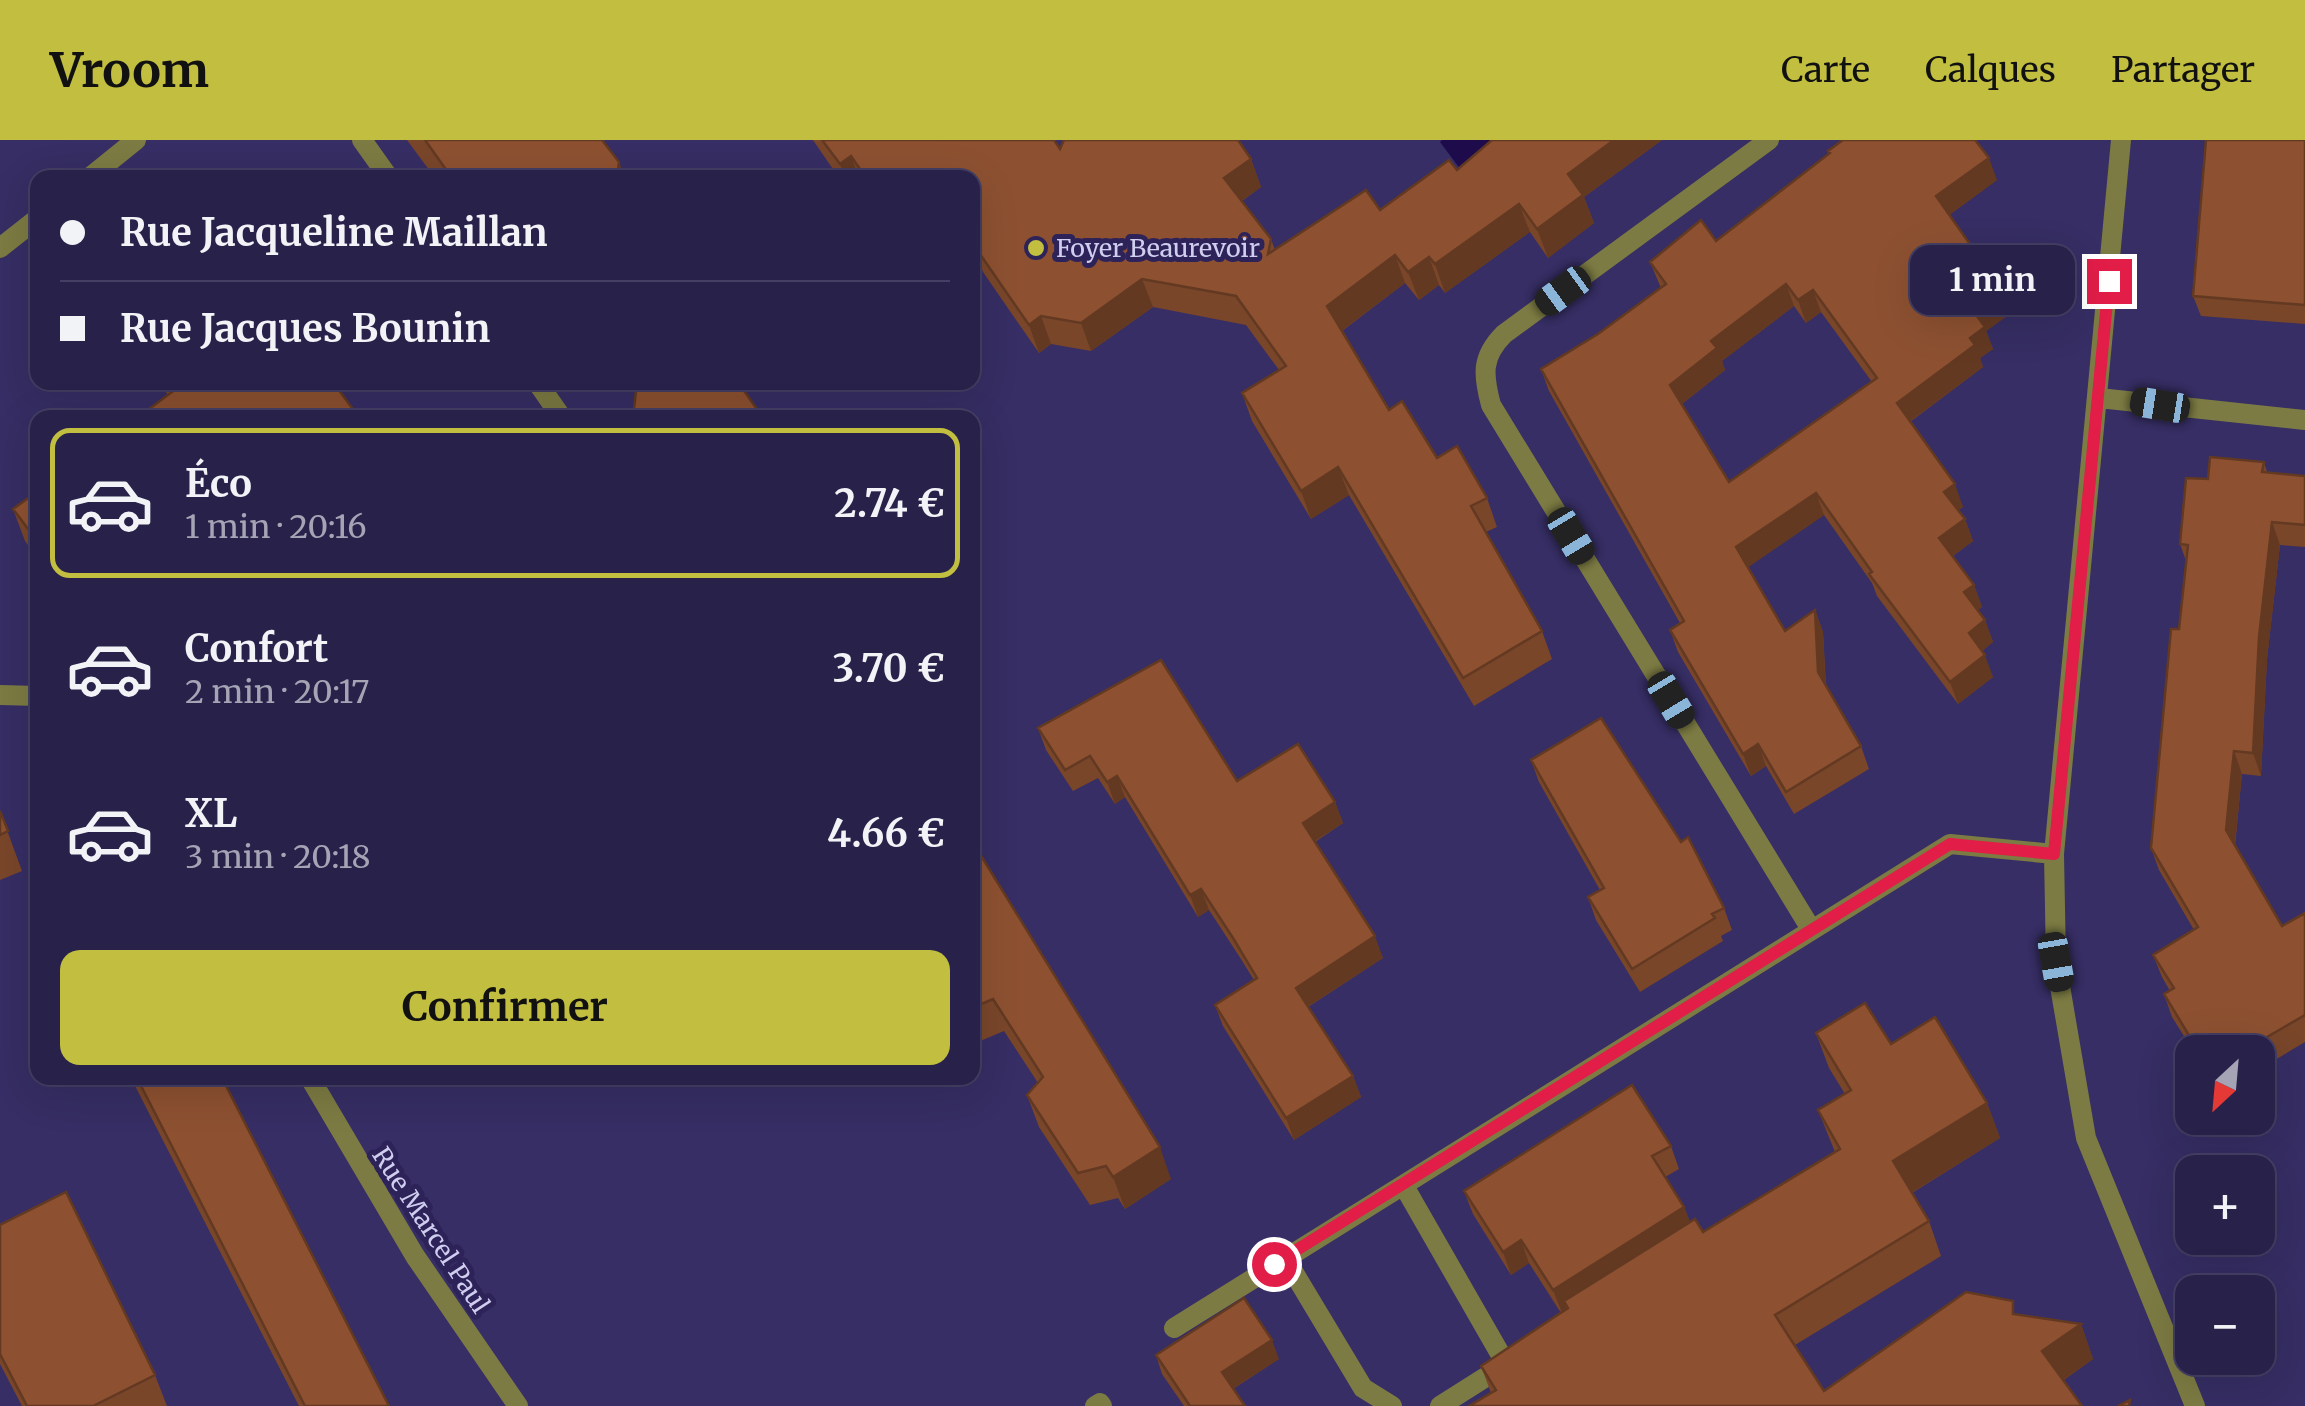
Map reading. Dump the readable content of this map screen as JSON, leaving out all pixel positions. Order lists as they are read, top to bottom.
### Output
{
  "streets": {
    "street": ["Rue Marcel Paul"]
  },
  "places": ["Foyer Beaurevoir"],
  "north": "bottom left",
  "page": {
    "header": "Vroom",
    "nav": ["Carte", "Calques", "Partager"],
    "banner": ["Rue Jacqueline Maillan", "Rue Jacques Bounin"],
    "bubble": "1 min",
    "list": [
      {
        "name": "Éco",
        "note": "1 min · 20:16",
        "value": "2.74 €"
      },
      {
        "name": "Confort",
        "note": "2 min · 20:17",
        "value": "3.70 €"
      },
      {
        "name": "XL",
        "note": "3 min · 20:18",
        "value": "4.66 €"
      }
    ],
    "buttons": "Confirmer",
    "map_buttons": ["+", "−"]
  }
}
